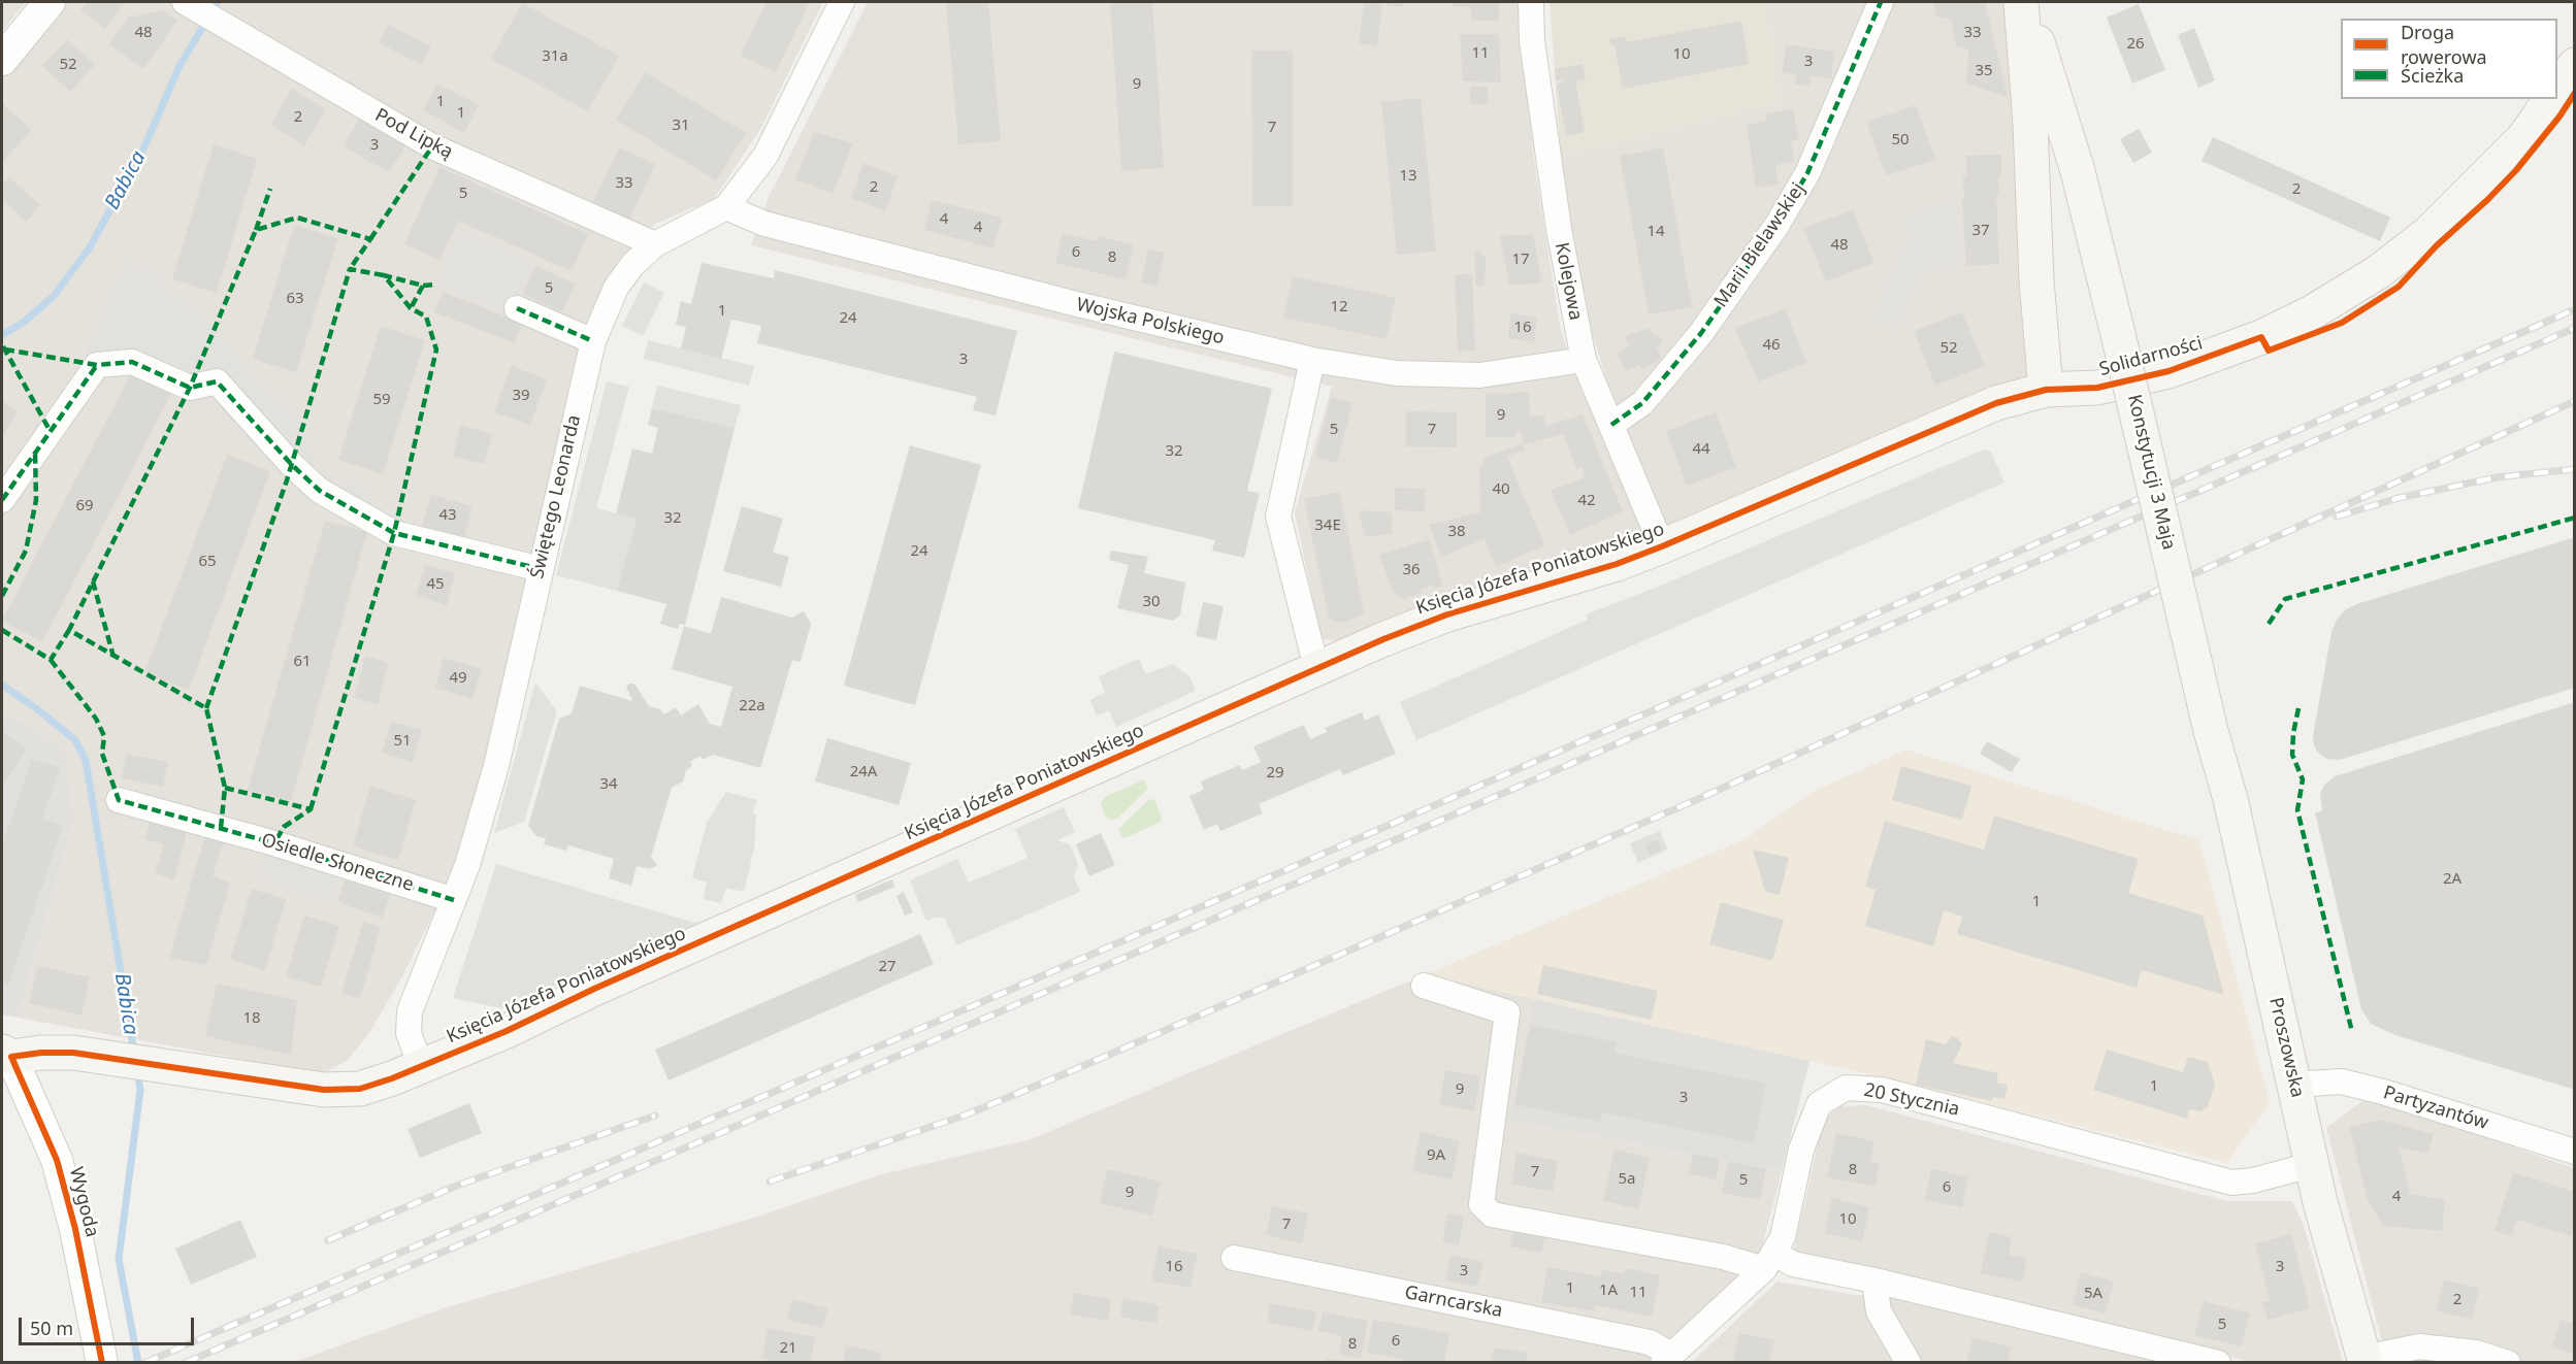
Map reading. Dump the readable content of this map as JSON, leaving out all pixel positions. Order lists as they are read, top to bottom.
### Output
{
  "streets": {
    "main road": [
      "Solidarności",
      "Konstytucji 3 Maja",
      "Księcia Józefa Poniatowskiego",
      "Proszowska"
    ],
    "street": [
      "Pod Lipką",
      "Marii Bielawskiej",
      "Kolejowa",
      "Wojska Polskiego",
      "Świętego Leonarda",
      "Osiedle Słoneczne",
      "20 Stycznia",
      "Partyzantów",
      "Wygoda",
      "Garncarska"
    ]
  },
  "crossings": [
    ["Pod Lipką", "Świętego Leonarda"],
    ["Marii Bielawskiej", "Kolejowa"],
    ["Kolejowa", "Wojska Polskiego"],
    ["Kolejowa", "Księcia Józefa Poniatowskiego"],
    ["Wojska Polskiego", "Świętego Leonarda"],
    ["Solidarności", "Księcia Józefa Poniatowskiego"],
    ["Konstytucji 3 Maja", "Proszowska"],
    ["Świętego Leonarda", "Księcia Józefa Poniatowskiego"],
    ["Świętego Leonarda", "Osiedle Słoneczne"],
    ["Księcia Józefa Poniatowskiego", "Wygoda"],
    ["Proszowska", "20 Stycznia"],
    ["Proszowska", "Partyzantów"],
    ["20 Stycznia", "Garncarska"]
  ],
  "water": ["Babica"],
  "house_numbers": [
    "48",
    "33",
    "26",
    "11",
    "10",
    "31a",
    "3",
    "52",
    "35",
    "9",
    "1",
    "1",
    "2",
    "31",
    "7",
    "50",
    "3",
    "13",
    "33",
    "2",
    "2",
    "5",
    "4",
    "4",
    "37",
    "14",
    "48",
    "6",
    "8",
    "17",
    "5",
    "63",
    "12",
    "1",
    "24",
    "16",
    "46",
    "52",
    "3",
    "39",
    "59",
    "9",
    "5",
    "7",
    "44",
    "32",
    "40",
    "42",
    "69",
    "43",
    "32",
    "34E",
    "38",
    "24",
    "65",
    "36",
    "45",
    "30",
    "61",
    "49",
    "22a",
    "51",
    "24A",
    "29",
    "34",
    "2A",
    "1",
    "27",
    "18",
    "1",
    "9",
    "3",
    "9A",
    "8",
    "7",
    "5a",
    "5",
    "6",
    "9",
    "4",
    "10",
    "7",
    "16",
    "3",
    "3",
    "1",
    "1A",
    "11",
    "5A",
    "2",
    "5",
    "6",
    "8",
    "21"
  ],
  "legend": ["Droga rowerowa", "Ścieżka"],
  "scale_bar": "50 m"
}
